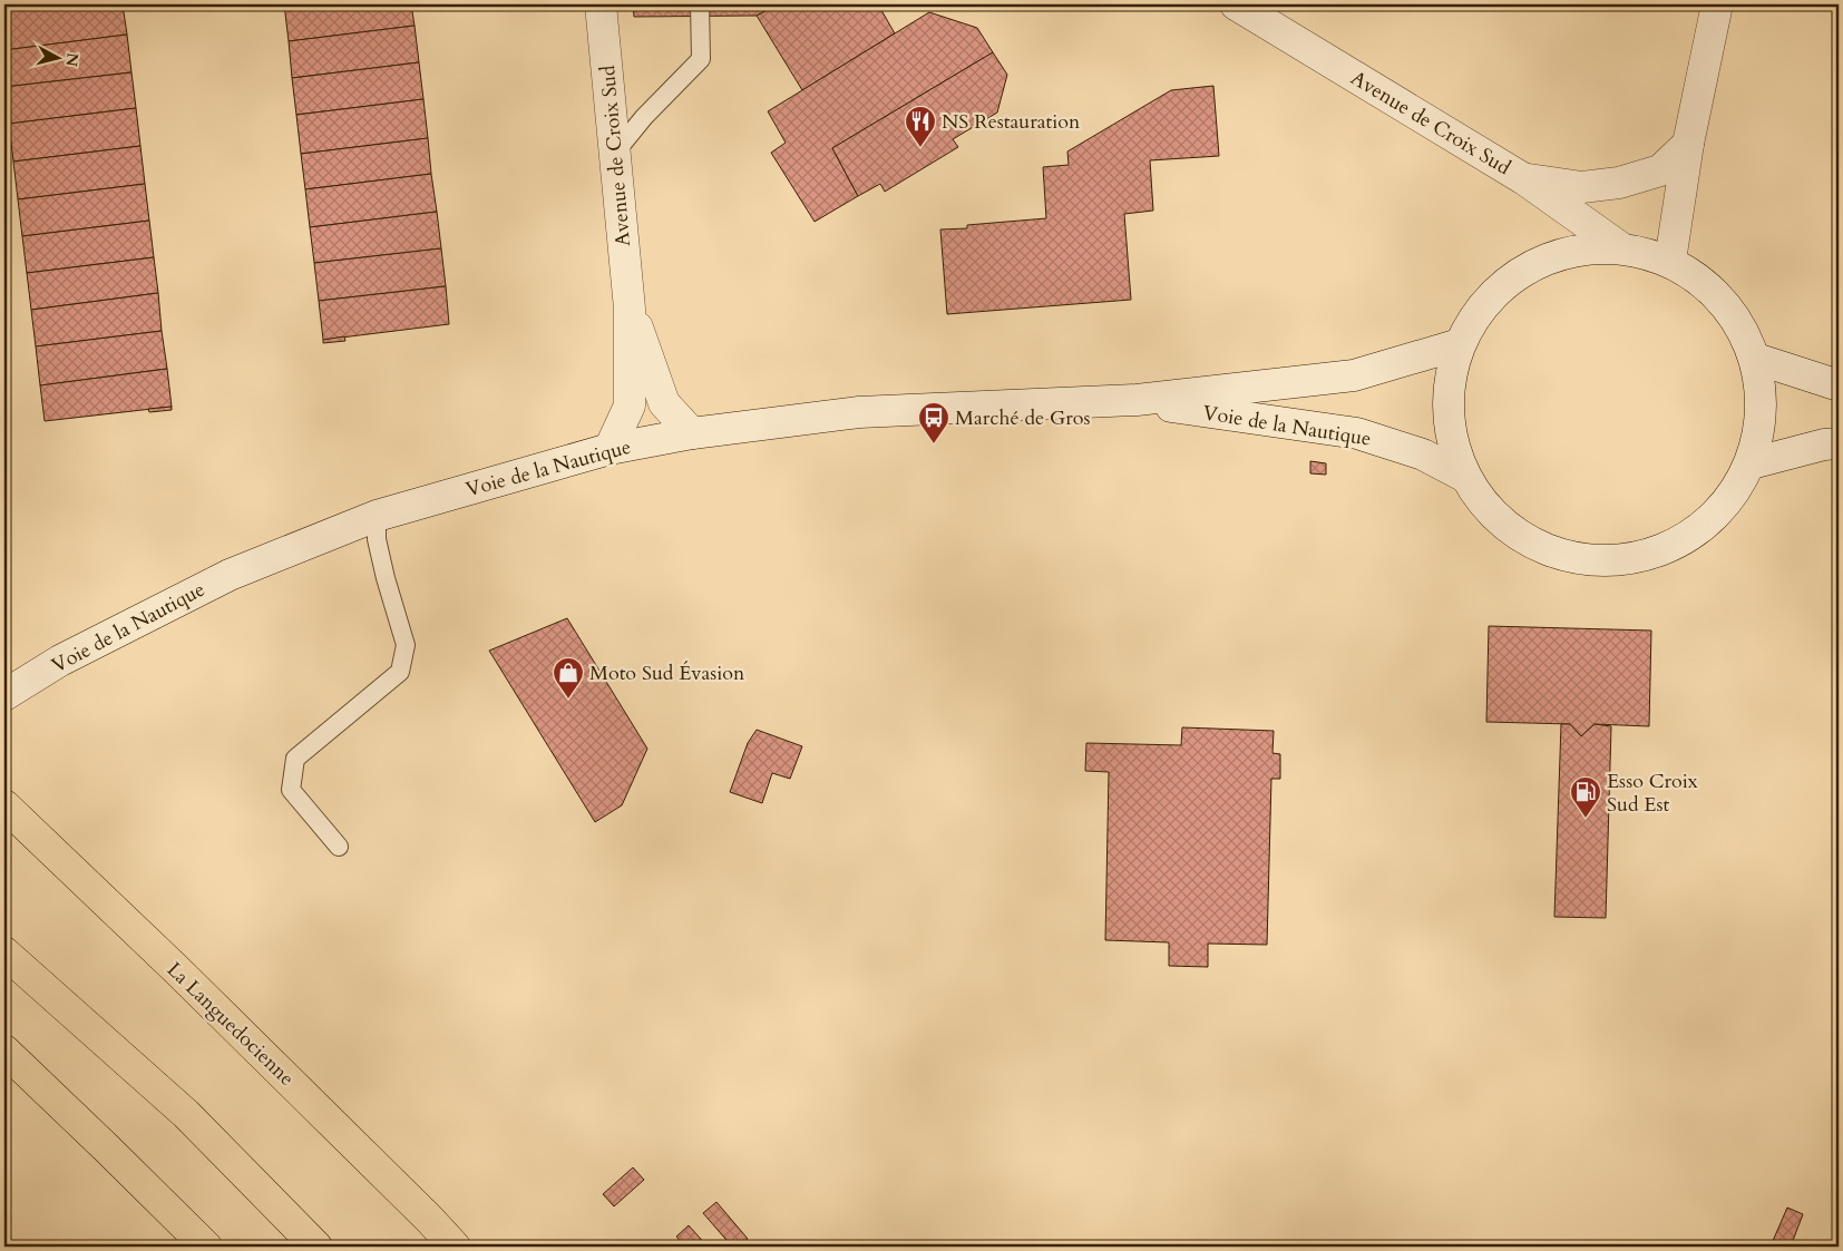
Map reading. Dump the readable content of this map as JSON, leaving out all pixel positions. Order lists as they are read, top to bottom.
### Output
{
  "streets": {
    "highway": ["La Languedocienne"],
    "street": ["Avenue de Croix Sud", "Voie de la Nautique"]
  },
  "crossings": [
    ["Avenue de Croix Sud", "Voie de la Nautique"]
  ],
  "places": {
    "restaurant": ["NS Restauration"],
    "bus stop": ["Marché de Gros"],
    "shop": ["Moto Sud Évasion"],
    "fuel station": ["Esso Croix Sud Est"]
  },
  "north": "right"
}
